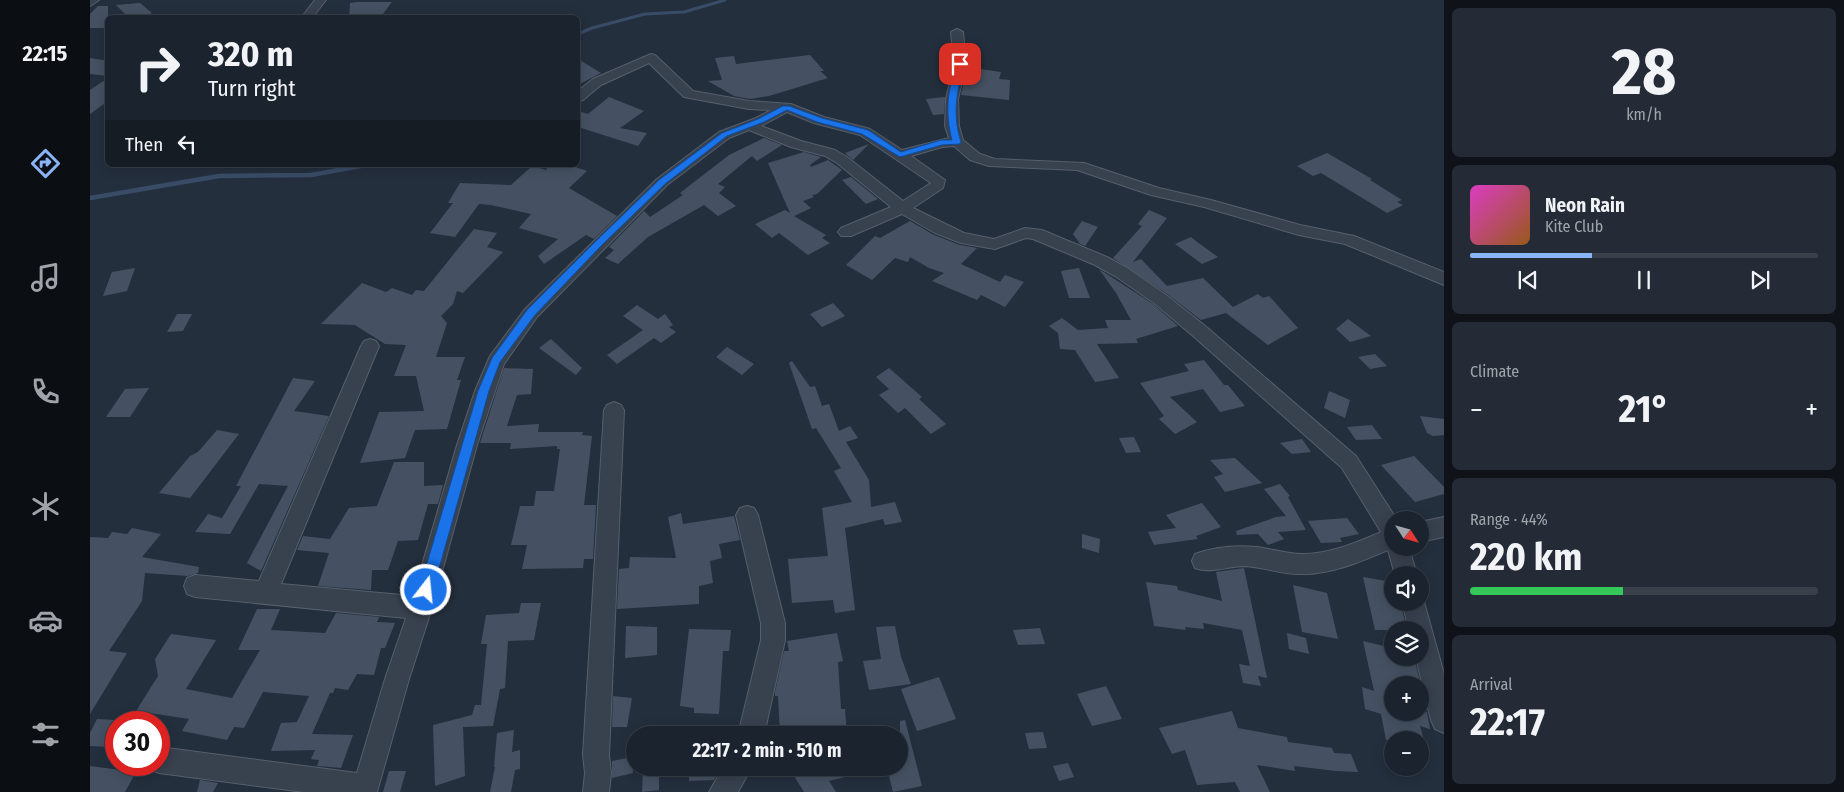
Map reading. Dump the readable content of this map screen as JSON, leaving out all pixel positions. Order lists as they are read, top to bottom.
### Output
{
  "north": "bottom right",
  "page": {
    "tabs": "22:15",
    "tile": [
      ["28", "km/h"],
      "Climate",
      ["Range · 44%", "220 km"],
      ["Arrival", "22:17"]
    ],
    "turn": ["320 m", "Turn right"],
    "then": "Then",
    "song": ["Neon Rain", "Kite Club"],
    "heat": ["−", "21°", "+"],
    "map_buttons": ["+", "−"],
    "limit": "30",
    "trip": "22:17 · 2 min · 510 m"
  }
}
